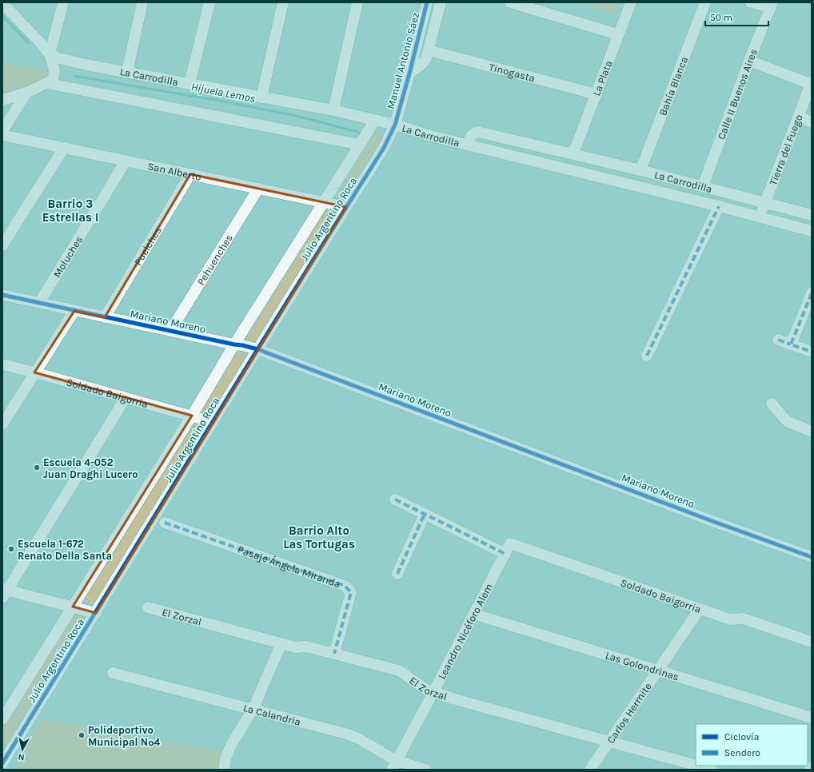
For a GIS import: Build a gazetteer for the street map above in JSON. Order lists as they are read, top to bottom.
{
  "streets": {
    "street": [
      "Manuel Antonio Sáez",
      "Tinogasta",
      "La Carrodilla",
      "La Plata",
      "Bahía Blanca",
      "Calle II Buenos Aires",
      "Tierra del Fuego",
      "San Alberto",
      "Julio Argentino Roca",
      "Puelches",
      "Moluches",
      "Pehuenches",
      "Mariano Moreno",
      "Soldado Baigorria",
      "Pasaje Ángela Miranda",
      "El Zorzal",
      "Leandro Nicéforo Alem",
      "Las Golondrinas",
      "Carlos Hermite",
      "La Calandria"
    ]
  },
  "crossings": [
    ["Manuel Antonio Sáez", "Tinogasta"],
    ["Manuel Antonio Sáez", "La Carrodilla"],
    ["Manuel Antonio Sáez", "Julio Argentino Roca"],
    ["Tinogasta", "La Plata"],
    ["La Carrodilla", "La Plata"],
    ["La Carrodilla", "Bahía Blanca"],
    ["La Carrodilla", "Calle II Buenos Aires"],
    ["La Carrodilla", "Tierra del Fuego"],
    ["La Carrodilla", "Julio Argentino Roca"],
    ["San Alberto", "Julio Argentino Roca"],
    ["San Alberto", "Puelches"],
    ["San Alberto", "Moluches"],
    ["San Alberto", "Pehuenches"],
    ["Julio Argentino Roca", "Mariano Moreno"],
    ["Julio Argentino Roca", "Soldado Baigorria"],
    ["Puelches", "Mariano Moreno"],
    ["Moluches", "Mariano Moreno"],
    ["Pehuenches", "Mariano Moreno"],
    ["Soldado Baigorria", "Leandro Nicéforo Alem"],
    ["Soldado Baigorria", "Carlos Hermite"],
    ["Pasaje Ángela Miranda", "El Zorzal"],
    ["El Zorzal", "Leandro Nicéforo Alem"],
    ["El Zorzal", "Carlos Hermite"],
    ["Leandro Nicéforo Alem", "Las Golondrinas"],
    ["Leandro Nicéforo Alem", "La Calandria"],
    ["Las Golondrinas", "Carlos Hermite"]
  ],
  "districts": ["Barrio 3 Estrellas I", "Barrio Alto Las Tortugas"],
  "water": ["Hijuela Lemos"],
  "places": ["Escuela 4-052 Juan Draghi Lucero", "Escuela 1-672 Renato Della Santa", "Polideportivo Municipal Nº4"],
  "legend": ["Ciclovía", "Sendero"],
  "scale_bar": "50 m",
  "north": "bottom"
}
